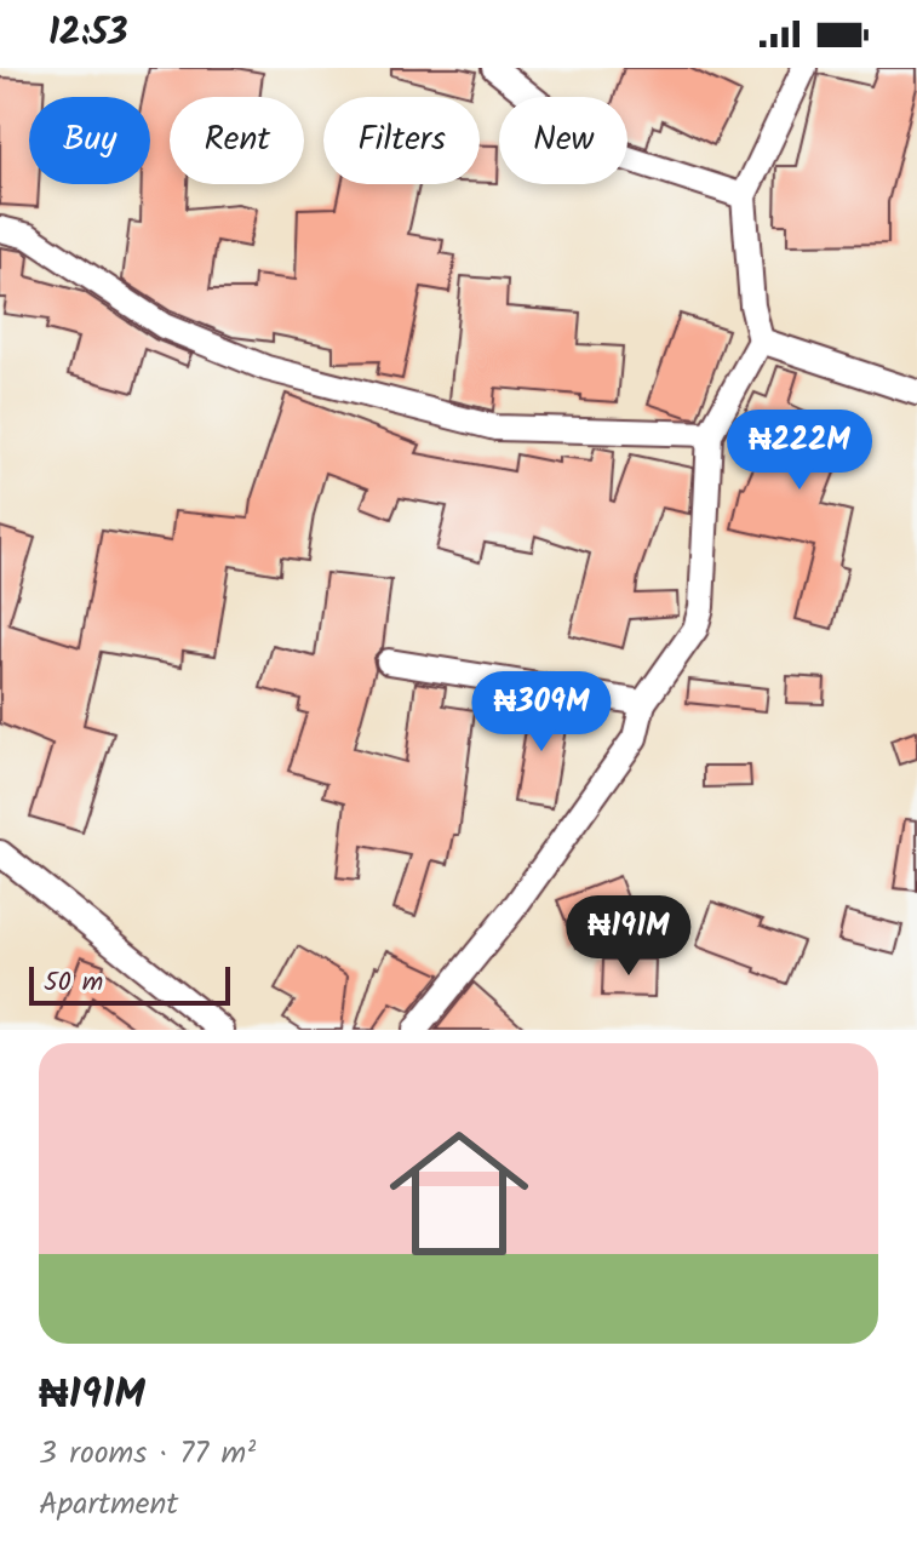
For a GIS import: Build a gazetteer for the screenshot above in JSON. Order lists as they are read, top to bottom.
{
  "scale_bar": "50 m",
  "page": {
    "status": "12:53",
    "chip": [
      "Buy",
      "Rent",
      "Filters",
      "New"
    ],
    "price": ["₦222M", "₦309M", "₦191M"],
    "scale": "50 m",
    "list": [
      {
        "name": "₦191M",
        "note": "3 rooms · 77 m² · Apartment"
      }
    ]
  }
}
